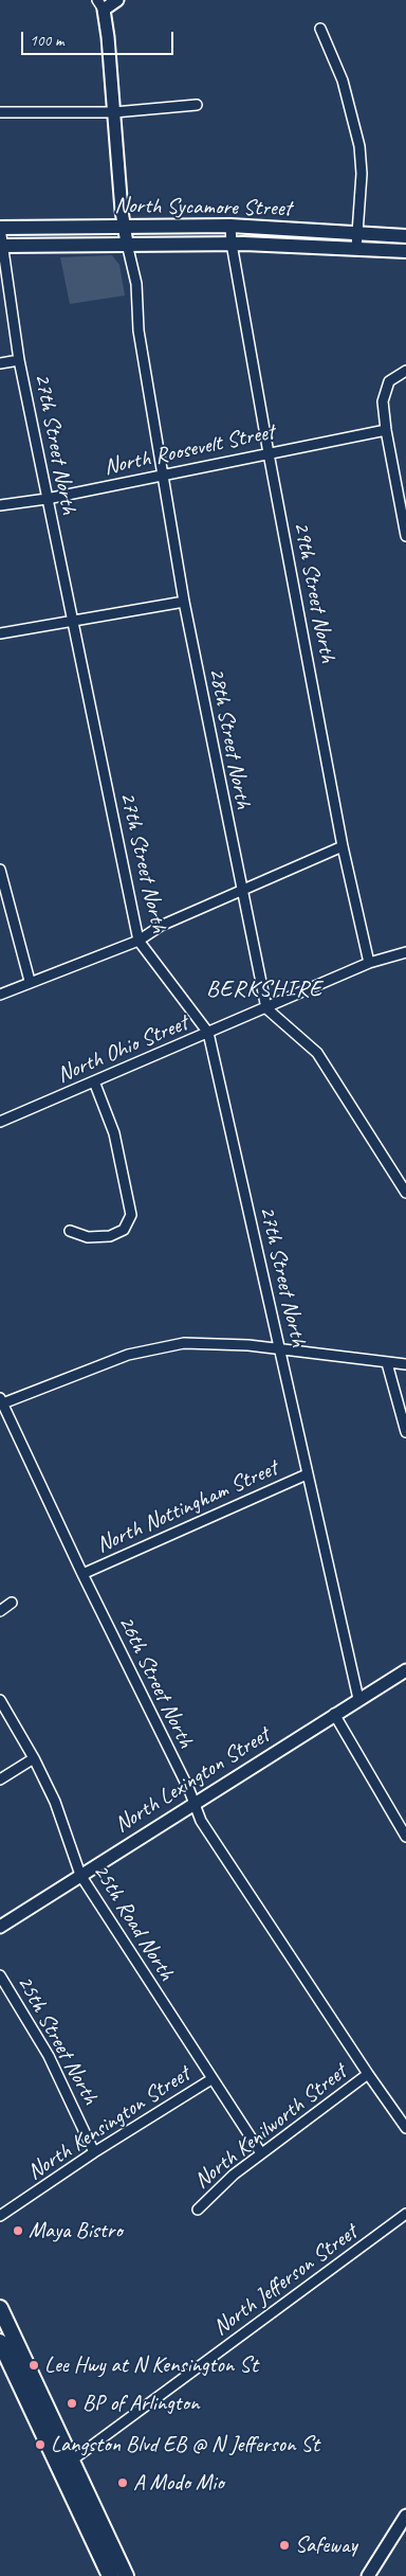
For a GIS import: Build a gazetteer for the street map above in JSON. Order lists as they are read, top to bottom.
{
  "streets": {
    "main road": ["North Sycamore Street"],
    "street": [
      "27th Street North",
      "North Roosevelt Street",
      "29th Street North",
      "28th Street North",
      "North Ohio Street",
      "North Nottingham Street",
      "26th Street North",
      "North Lexington Street",
      "25th Road North",
      "25th Street North",
      "North Kensington Street",
      "North Kenilworth Street",
      "North Jefferson Street"
    ]
  },
  "crossings": [
    ["North Sycamore Street", "27th Street North"],
    ["North Sycamore Street", "29th Street North"],
    ["North Sycamore Street", "28th Street North"],
    ["27th Street North", "North Roosevelt Street"],
    ["27th Street North", "North Ohio Street"],
    ["27th Street North", "North Nottingham Street"],
    ["27th Street North", "North Lexington Street"],
    ["North Roosevelt Street", "29th Street North"],
    ["North Roosevelt Street", "28th Street North"],
    ["29th Street North", "North Ohio Street"],
    ["28th Street North", "North Ohio Street"],
    ["North Nottingham Street", "26th Street North"],
    ["26th Street North", "North Lexington Street"],
    ["26th Street North", "North Kenilworth Street"],
    ["North Lexington Street", "25th Road North"],
    ["25th Road North", "North Kensington Street"],
    ["25th Road North", "North Kenilworth Street"],
    ["25th Street North", "North Kensington Street"]
  ],
  "districts": ["BERKSHIRE"],
  "places": [
    "Maya Bistro",
    "Lee Hwy at N Kensington St",
    "BP of Arlington",
    "Langston Blvd EB @ N Jefferson St",
    "A Modo Mio",
    "Safeway"
  ],
  "scale_bar": "100 m"
}
